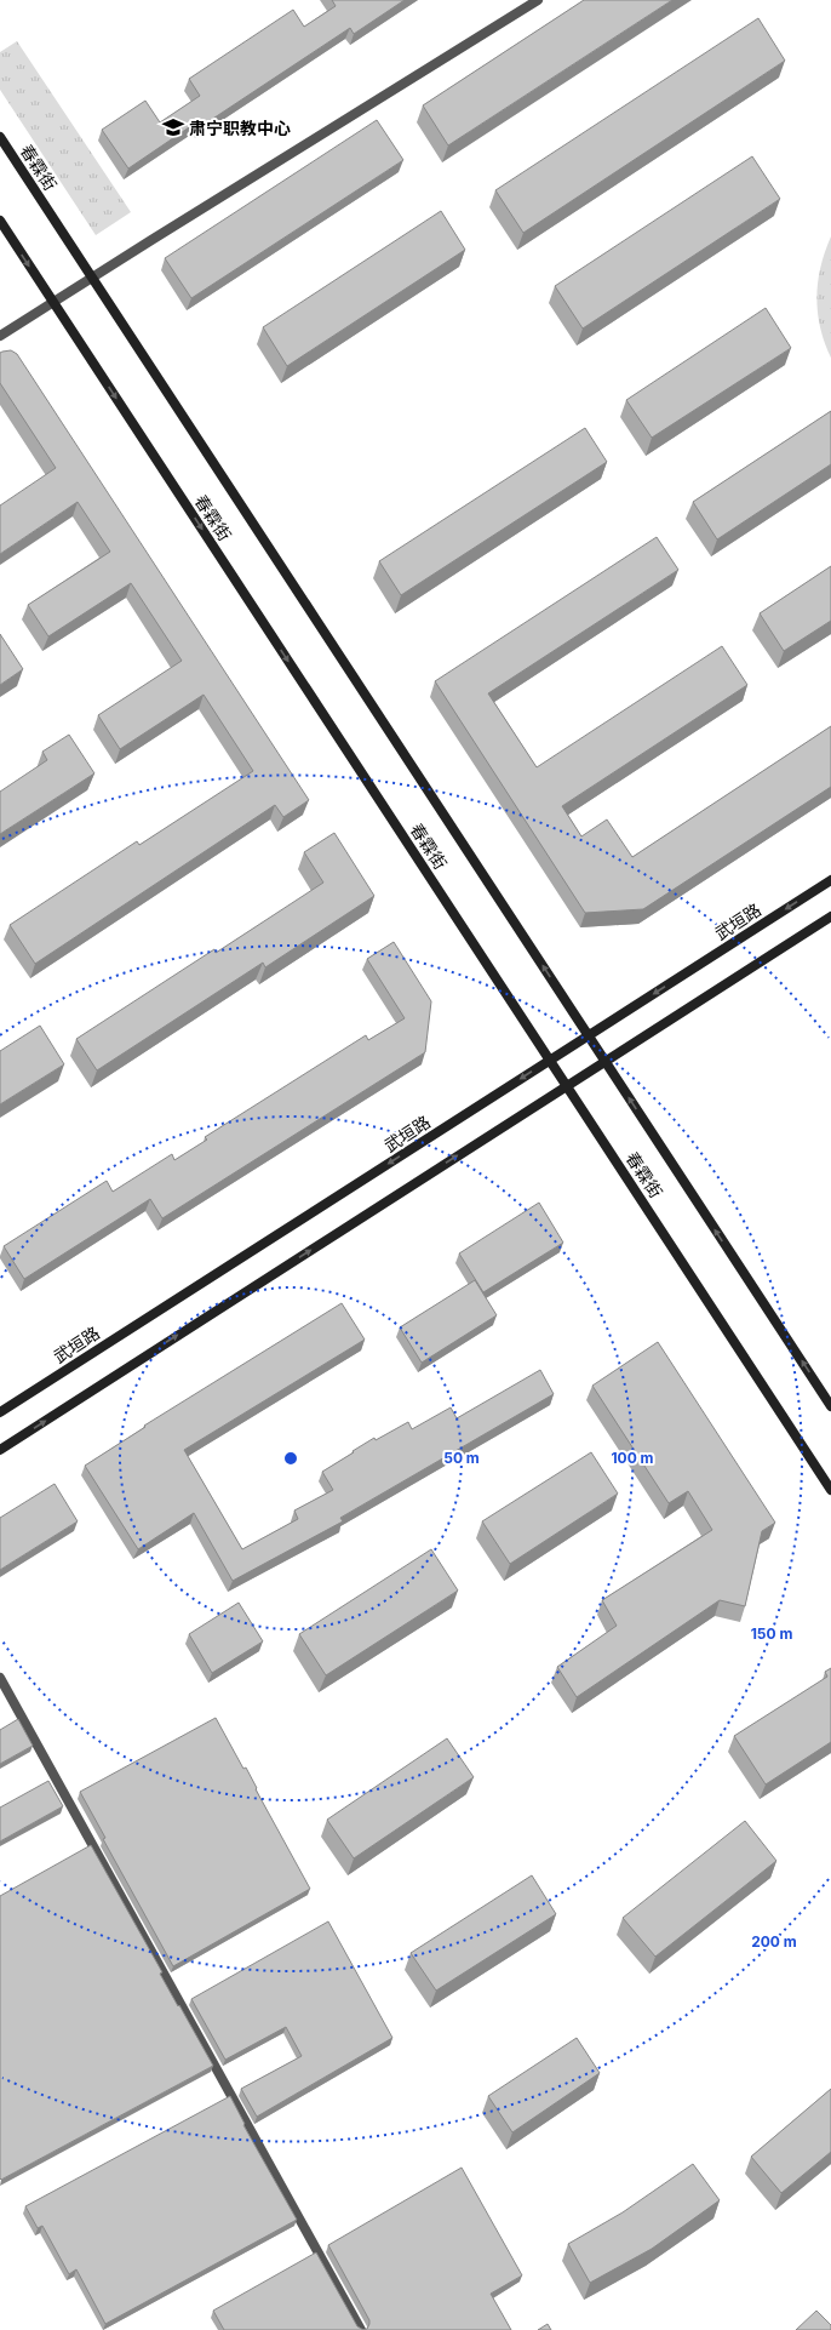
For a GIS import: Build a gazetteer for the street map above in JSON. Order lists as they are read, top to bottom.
{
  "streets": {
    "main road": ["春霖街", "武垣路"]
  },
  "crossings": [
    ["春霖街", "武垣路"]
  ],
  "places": {
    "school or university": ["肃宁职教中心"]
  },
  "rings": [
    "50 m",
    "100 m",
    "150 m",
    "200 m"
  ]
}
